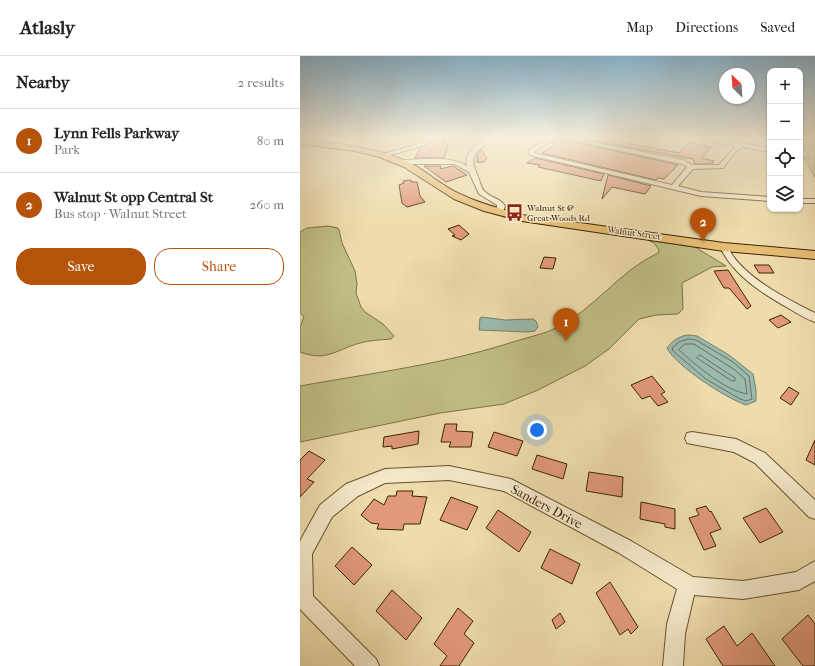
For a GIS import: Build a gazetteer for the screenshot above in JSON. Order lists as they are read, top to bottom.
{
  "streets": {
    "main road": ["Walnut Street"],
    "street": ["Sanders Drive"]
  },
  "places": {
    "bus stop": ["Walnut St @ Great Woods Rd"]
  },
  "north": "top left",
  "page": {
    "header": "Atlasly",
    "nav": ["Map", "Directions", "Saved"],
    "heading": ["Nearby", "2 results"],
    "map_buttons": ["+", "−"],
    "list": [
      {
        "mark": "1",
        "name": "Lynn Fells Parkway",
        "note": "Park",
        "value": "80 m"
      },
      {
        "mark": "2",
        "name": "Walnut St opp Central St",
        "note": "Bus stop · Walnut Street",
        "value": "260 m"
      }
    ],
    "pins": ["2", "1"],
    "buttons": ["Save", "Share"]
  }
}
